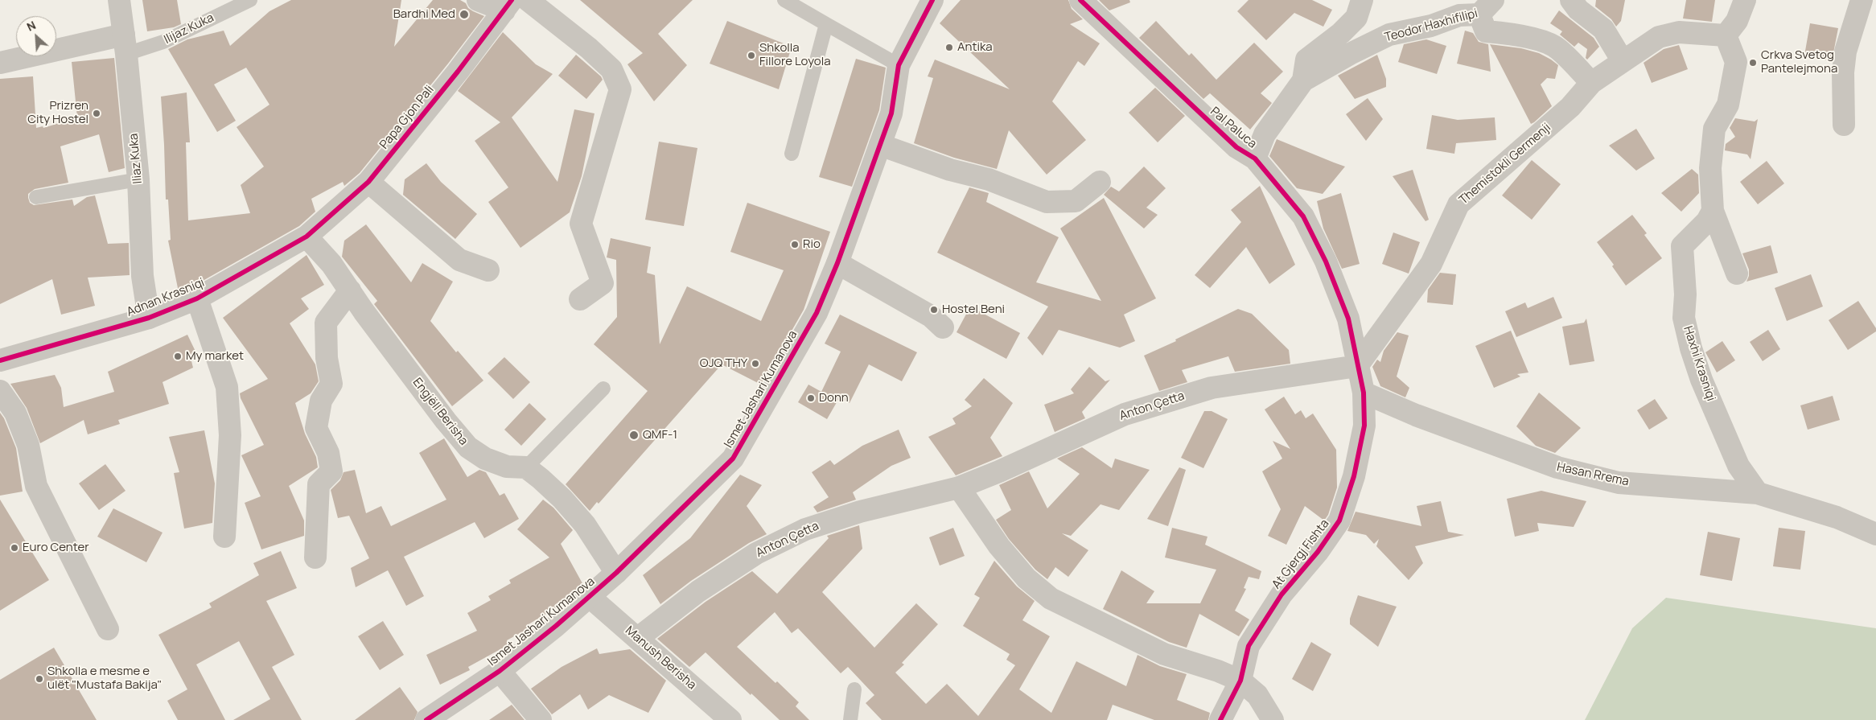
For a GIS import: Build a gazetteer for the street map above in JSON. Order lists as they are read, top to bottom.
{
  "streets": {
    "street": [
      "Teodor Haxhifilipi",
      "Papa Gjon Pali",
      "Pal Paluca",
      "Iliaz Kuka",
      "Themistokli Germenji",
      "Adnan Krasniqi",
      "Haxhi Krasniqi",
      "Ismet Jashari Kumanova",
      "Anton Çetta",
      "Engjëll Berisha",
      "Hasan Rrema",
      "At Gjergj Fishta",
      "Manush Berisha"
    ],
    "lane": ["Ilijaz Kuka"]
  },
  "crossings": [
    ["Teodor Haxhifilipi", "Pal Paluca"],
    ["Ilijaz Kuka", "Iliaz Kuka"],
    ["Papa Gjon Pali", "Adnan Krasniqi"],
    ["Papa Gjon Pali", "Engjëll Berisha"],
    ["Pal Paluca", "Themistokli Germenji"],
    ["Pal Paluca", "Anton Çetta"],
    ["Pal Paluca", "At Gjergj Fishta"],
    ["Iliaz Kuka", "Adnan Krasniqi"],
    ["Themistokli Germenji", "Anton Çetta"],
    ["Themistokli Germenji", "At Gjergj Fishta"],
    ["Adnan Krasniqi", "Engjëll Berisha"],
    ["Haxhi Krasniqi", "Hasan Rrema"],
    ["Ismet Jashari Kumanova", "Manush Berisha"],
    ["Anton Çetta", "At Gjergj Fishta"],
    ["Anton Çetta", "Manush Berisha"],
    ["Hasan Rrema", "At Gjergj Fishta"]
  ],
  "places": [
    "Bardhi Med",
    "Antika",
    "Shkolla Fillore Loyola",
    "Crkva Svetog Pantelejmona",
    "Prizren City Hostel",
    "Rio",
    "Hostel Beni",
    "My market",
    "OJQ THY",
    "Donn",
    "QMF-1",
    "Euro Center",
    "Shkolla e mesme e ulët \"Mustafa Bakija\""
  ],
  "north": "top left"
}
